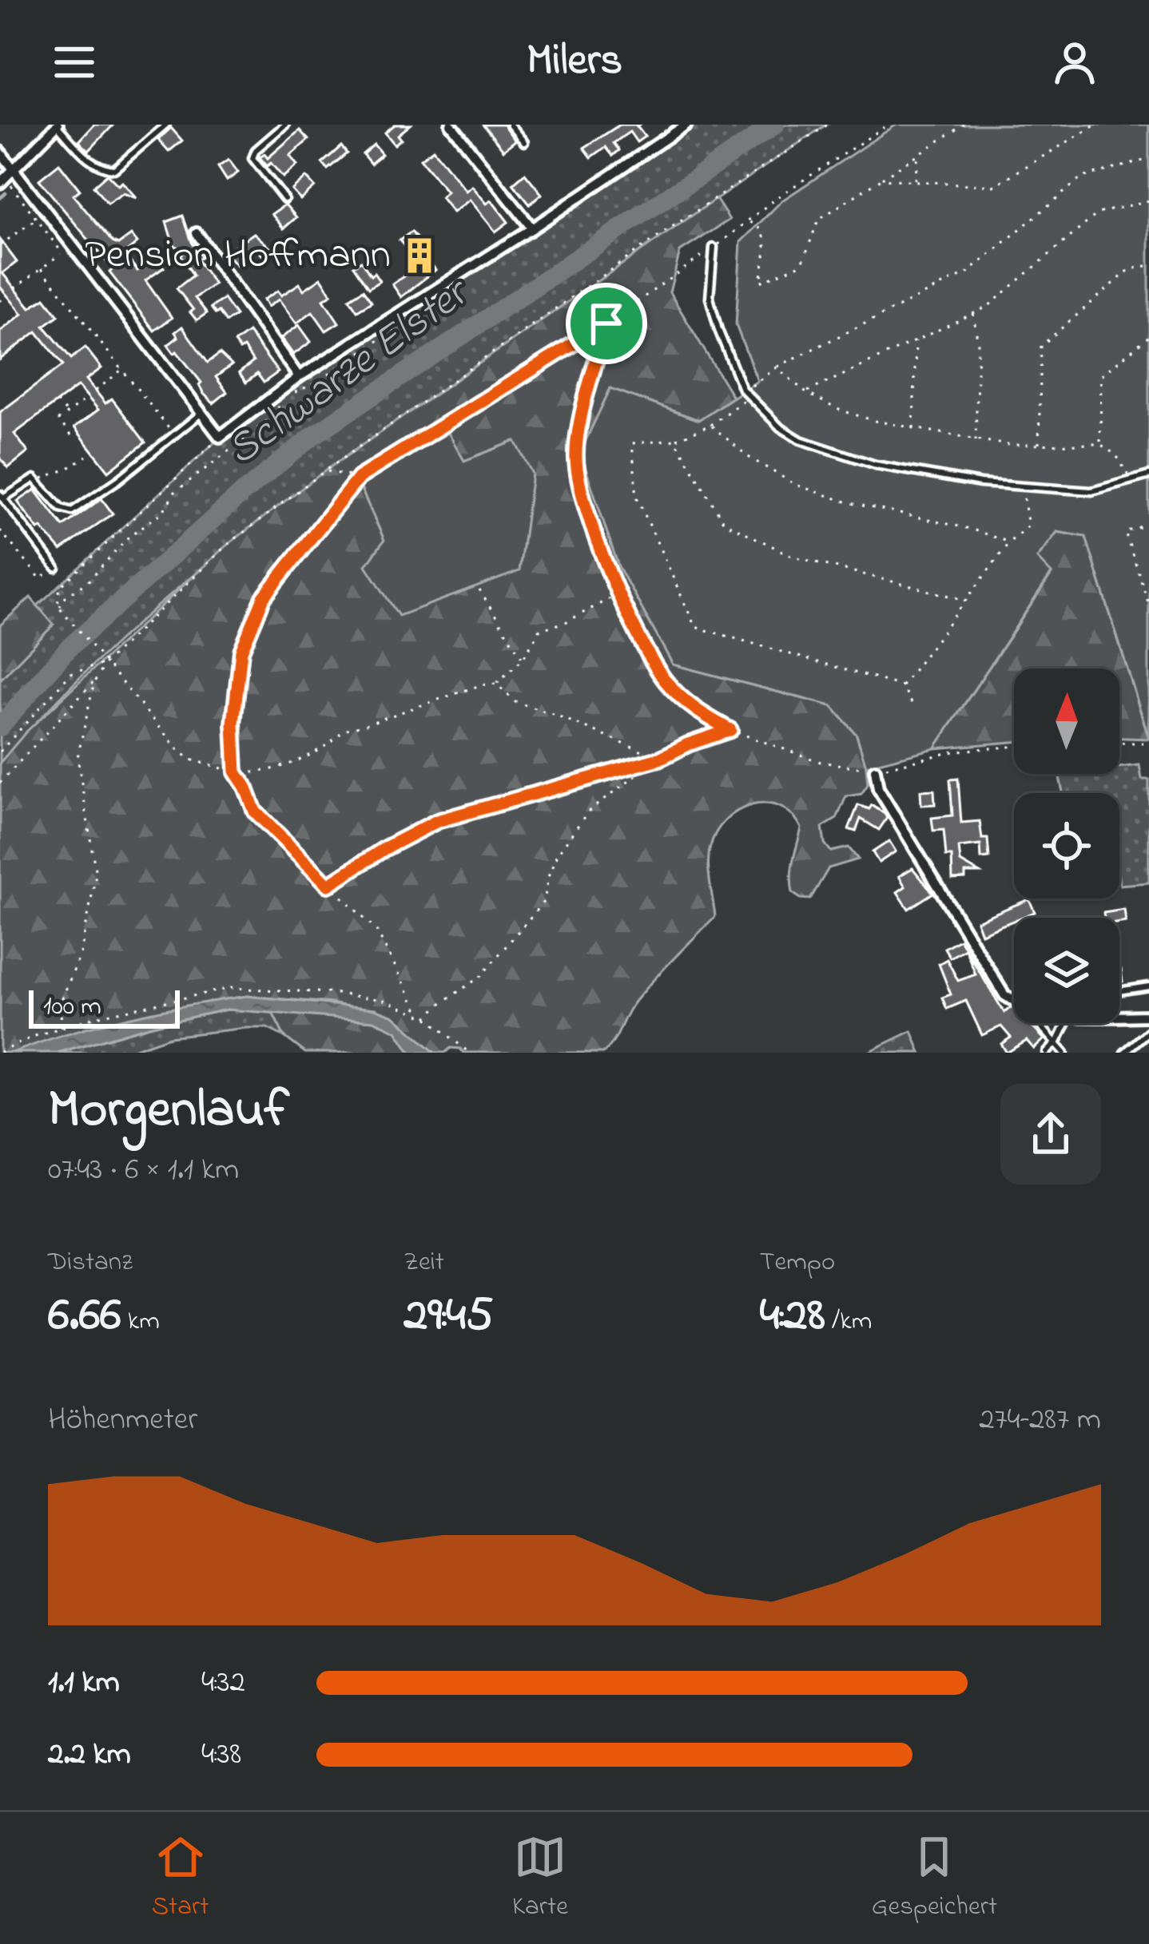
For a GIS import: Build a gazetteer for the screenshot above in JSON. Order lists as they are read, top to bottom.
{
  "water": ["Schwarze Elster"],
  "places": {
    "building": ["Pension Hoffmann"]
  },
  "scale_bar": "100 m",
  "north": "top",
  "page": {
    "header": "Milers",
    "scale": "100 m",
    "heading": ["Morgenlauf", "07:43 · 6 × 1.1 km"],
    "stats": [
      ["Distanz", "6.66 km"],
      ["Zeit", "29:45"],
      ["Tempo", "4:28 /km"]
    ],
    "chart": ["Höhenmeter", "274–287 m"],
    "list": [
      {
        "name": "1.1 km",
        "note": "4:32"
      },
      {
        "name": "2.2 km",
        "note": "4:38"
      }
    ],
    "tabs": ["Start", "Karte", "Gespeichert"]
  }
}
